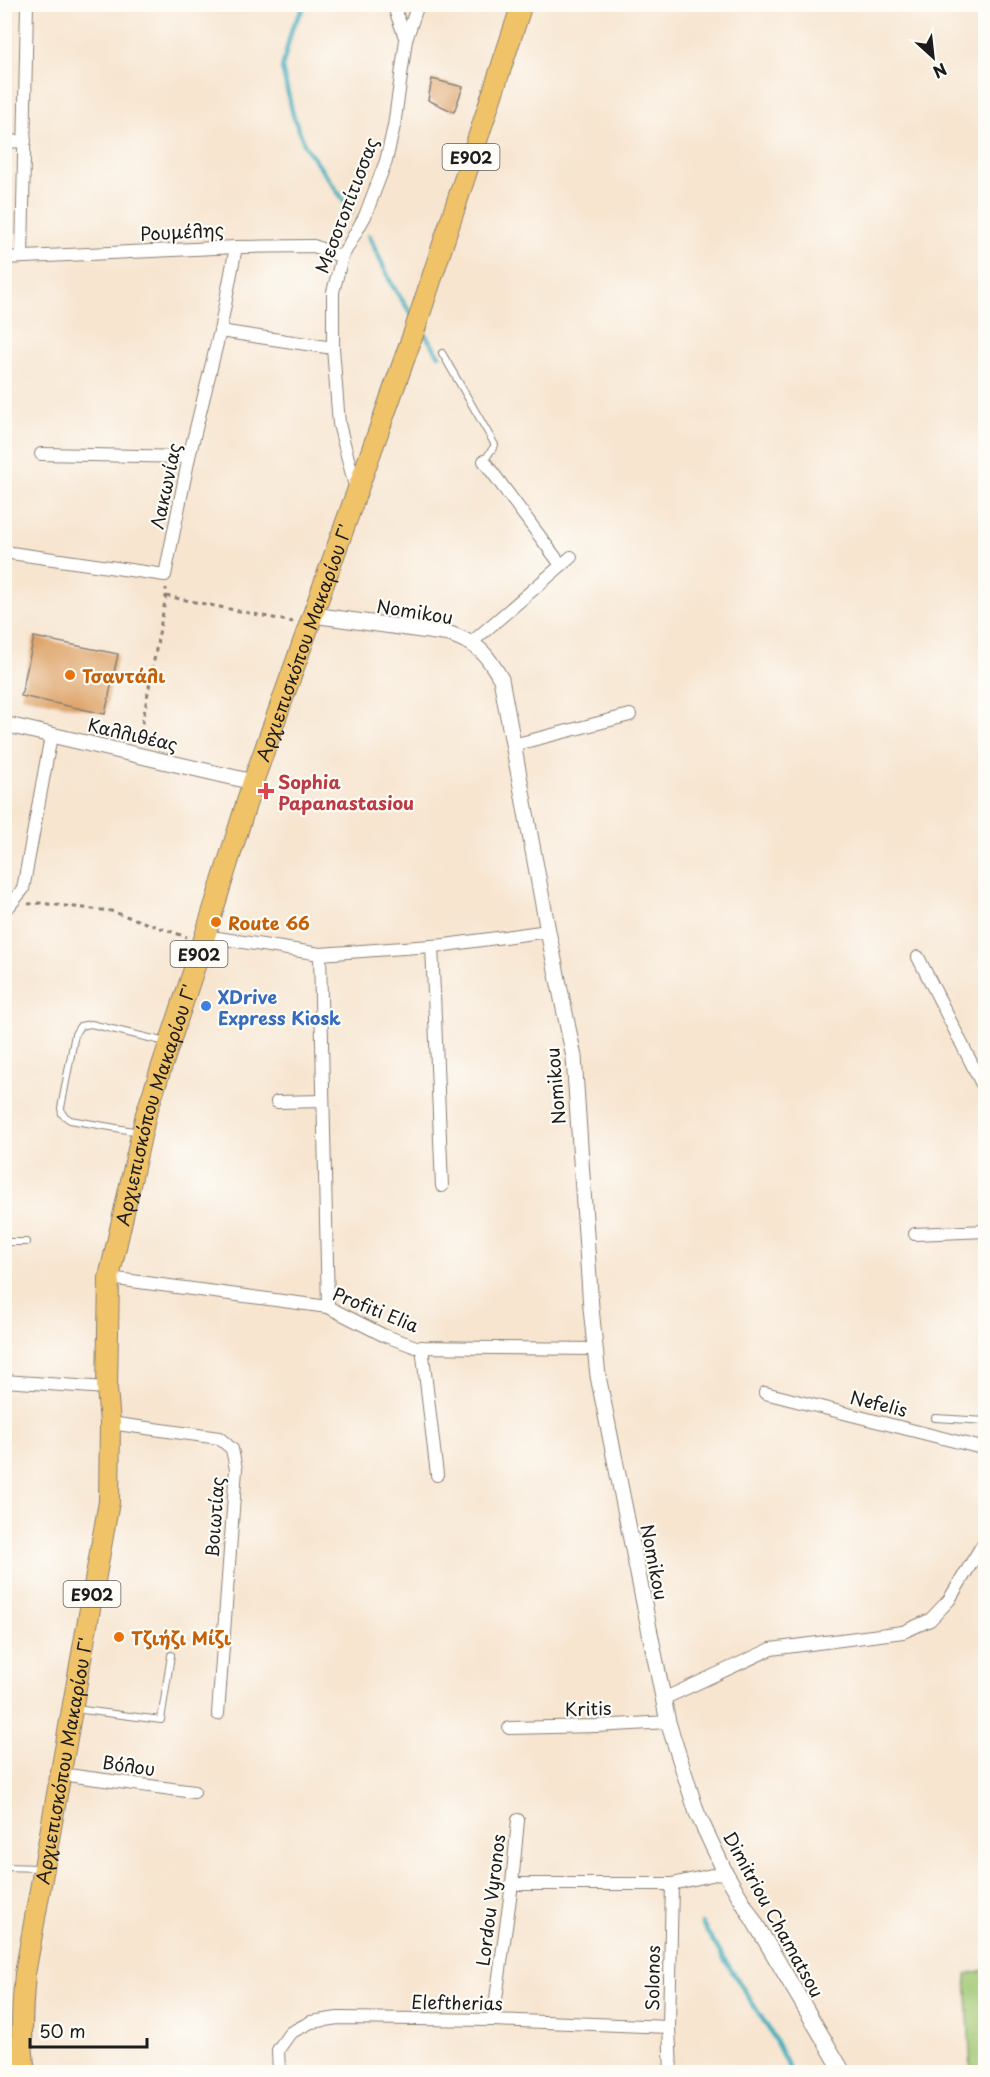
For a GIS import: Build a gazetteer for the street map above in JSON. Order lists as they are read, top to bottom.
{
  "streets": {
    "main road": ["E902", "Αρχιεπισκόπου Μακαρίου Γ'"],
    "street": [
      "Μεσοτοπίτισσας",
      "Ρουμέλης",
      "Λακωνίας",
      "Nomikou",
      "Καλλιθέας",
      "Profiti Elia",
      "Nefelis",
      "Βοιωτίας",
      "Kritis",
      "Βόλου",
      "Lordou Vyronos",
      "Dimitriou Chamatsou",
      "Solonos",
      "Eleftherias"
    ]
  },
  "crossings": [
    ["Μεσοτοπίτισσας", "Ρουμέλης"],
    ["Μεσοτοπίτισσας", "Αρχιεπισκόπου Μακαρίου Γ'"],
    ["Ρουμέλης", "Λακωνίας"],
    ["Nomikou", "Αρχιεπισκόπου Μακαρίου Γ'"],
    ["Nomikou", "Profiti Elia"],
    ["Nomikou", "Dimitriou Chamatsou"],
    ["Αρχιεπισκόπου Μακαρίου Γ'", "Καλλιθέας"],
    ["Αρχιεπισκόπου Μακαρίου Γ'", "Profiti Elia"],
    ["Αρχιεπισκόπου Μακαρίου Γ'", "Βοιωτίας"],
    ["Αρχιεπισκόπου Μακαρίου Γ'", "Βόλου"],
    ["Kritis", "Dimitriou Chamatsou"],
    ["Lordou Vyronos", "Eleftherias"],
    ["Solonos", "Eleftherias"]
  ],
  "places": {
    "other": [
      "Τσαντάλι",
      "Route 66",
      "XDrive Express Kiosk",
      "Τζιήζι Μίζι"
    ],
    "health": ["Sophia Papanastasiou"]
  },
  "scale_bar": "50 m",
  "north": "bottom right"
}
